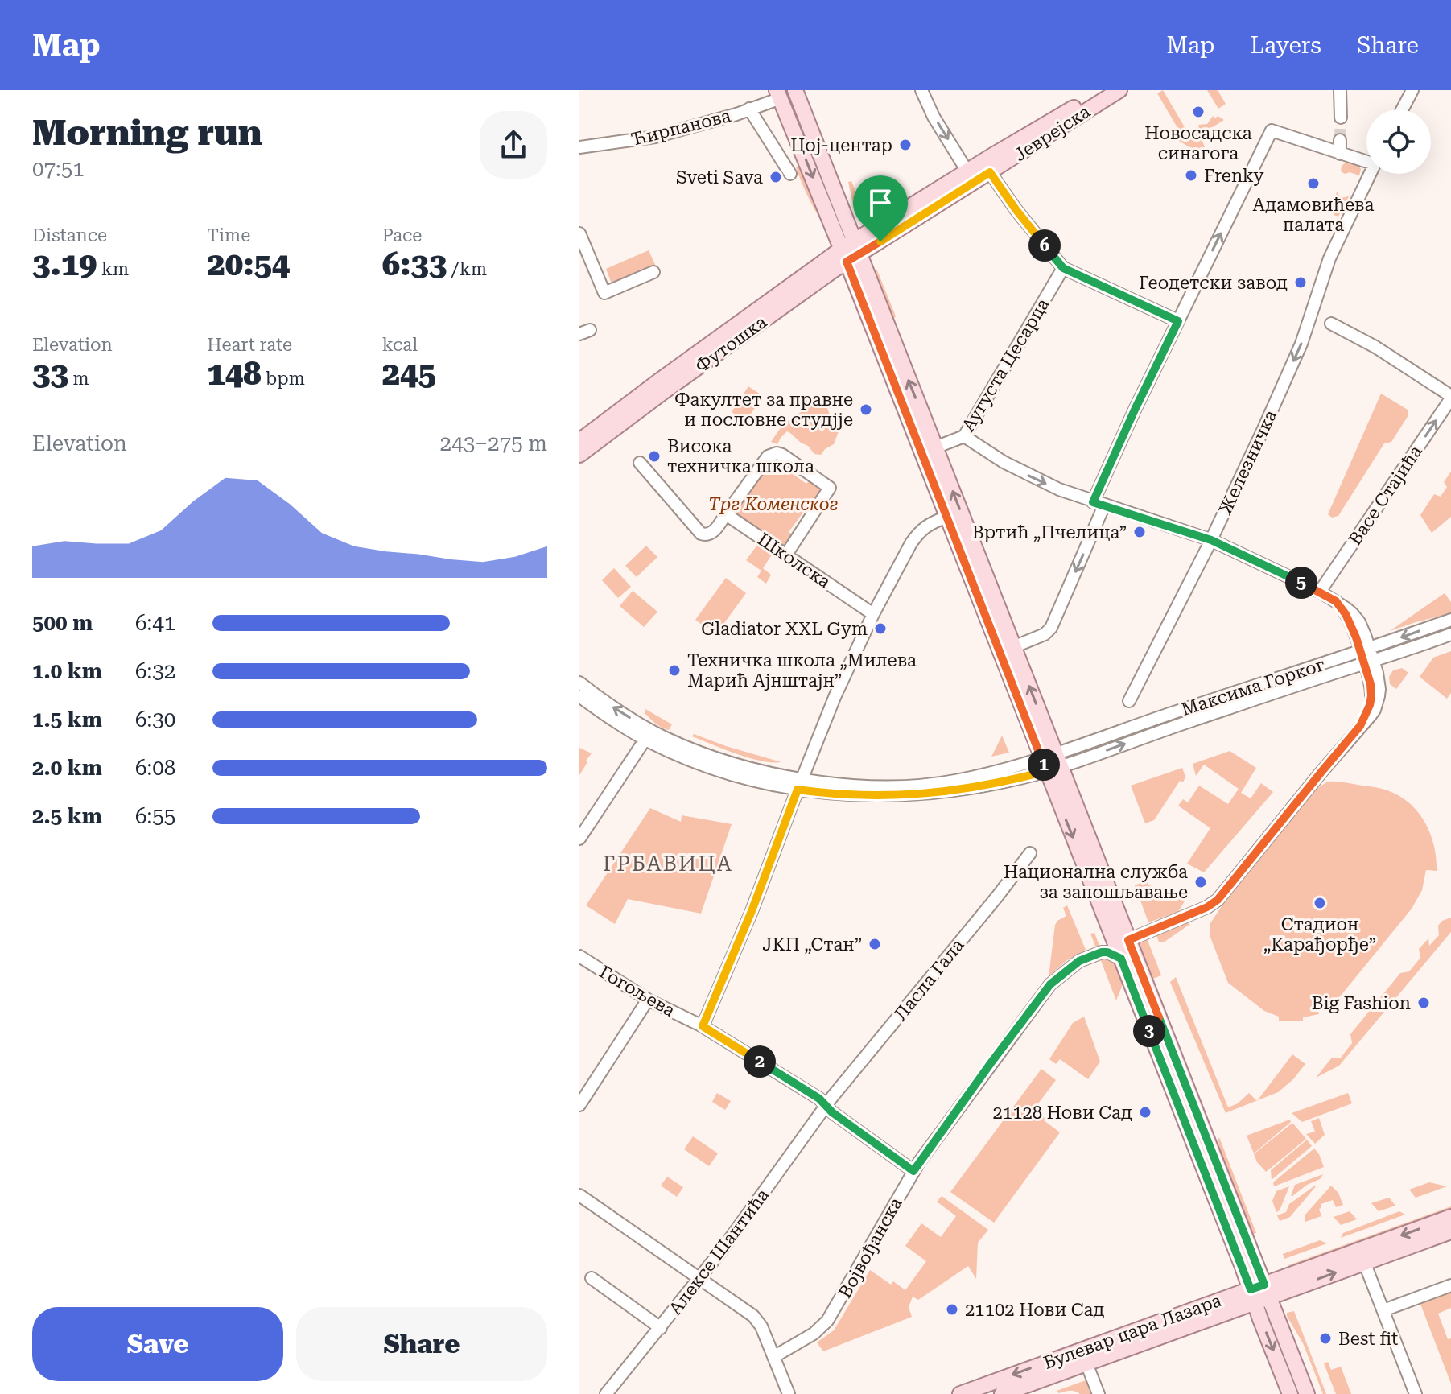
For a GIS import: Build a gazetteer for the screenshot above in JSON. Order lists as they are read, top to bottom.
{
  "streets": {
    "main road": ["Јеврејска", "Футошка", "Булевар цара Лазара"],
    "street": [
      "Ћирпанова",
      "Аугуста Цесарца",
      "Железничка",
      "Васе Стајића",
      "Школска",
      "Максима Горког",
      "Ласла Гала",
      "Гогољева",
      "Војвођанска",
      "Алексе Шантића"
    ]
  },
  "crossings": [
    ["Јеврејска", "Футошка"],
    ["Железничка", "Васе Стајића"],
    ["Ласла Гала", "Гогољева"],
    ["Ласла Гала", "Алексе Шантића"],
    ["Гогољева", "Војвођанска"],
    ["Гогољева", "Алексе Шантића"]
  ],
  "one_way": ["Железничка", "Васе Стајића"],
  "districts": ["ГРБАВИЦА"],
  "parks": ["Трг Коменског"],
  "places": [
    "Новосадска синагога",
    "Цој-центар",
    "Frenky",
    "Sveti Sava",
    "Адамовићева палата",
    "Геодетски завод",
    "Факултет за правне и пословне студјје",
    "Висока техничка школа",
    "Вртић „Пчелица”",
    "Gladiator XXL Gym",
    "Техничка школа „Милева Марић Ајнштајн”",
    "Национална служба за запошљавање",
    "Стадион „Карађорђе”",
    "ЈКП „Стан”",
    "Big Fashion",
    "21128 Нови Сад",
    "21102 Нови Сад",
    "Best fit"
  ],
  "page": {
    "header": "Map",
    "nav": ["Map", "Layers", "Share"],
    "heading": ["Morning run", "07:51"],
    "stats": [
      ["Distance", "3.19 km"],
      ["Time", "20:54"],
      ["Pace", "6:33 /km"],
      ["Elevation", "33 m"],
      ["Heart rate", "148 bpm"],
      ["kcal", "245"]
    ],
    "pins": [
      "6",
      "5",
      "1",
      "3",
      "2"
    ],
    "chart": ["Elevation", "243–275 m"],
    "list": [
      {
        "name": "500 m",
        "note": "6:41"
      },
      {
        "name": "1.0 km",
        "note": "6:32"
      },
      {
        "name": "1.5 km",
        "note": "6:30"
      },
      {
        "name": "2.0 km",
        "note": "6:08"
      },
      {
        "name": "2.5 km",
        "note": "6:55"
      }
    ],
    "buttons": ["Save", "Share"]
  }
}
